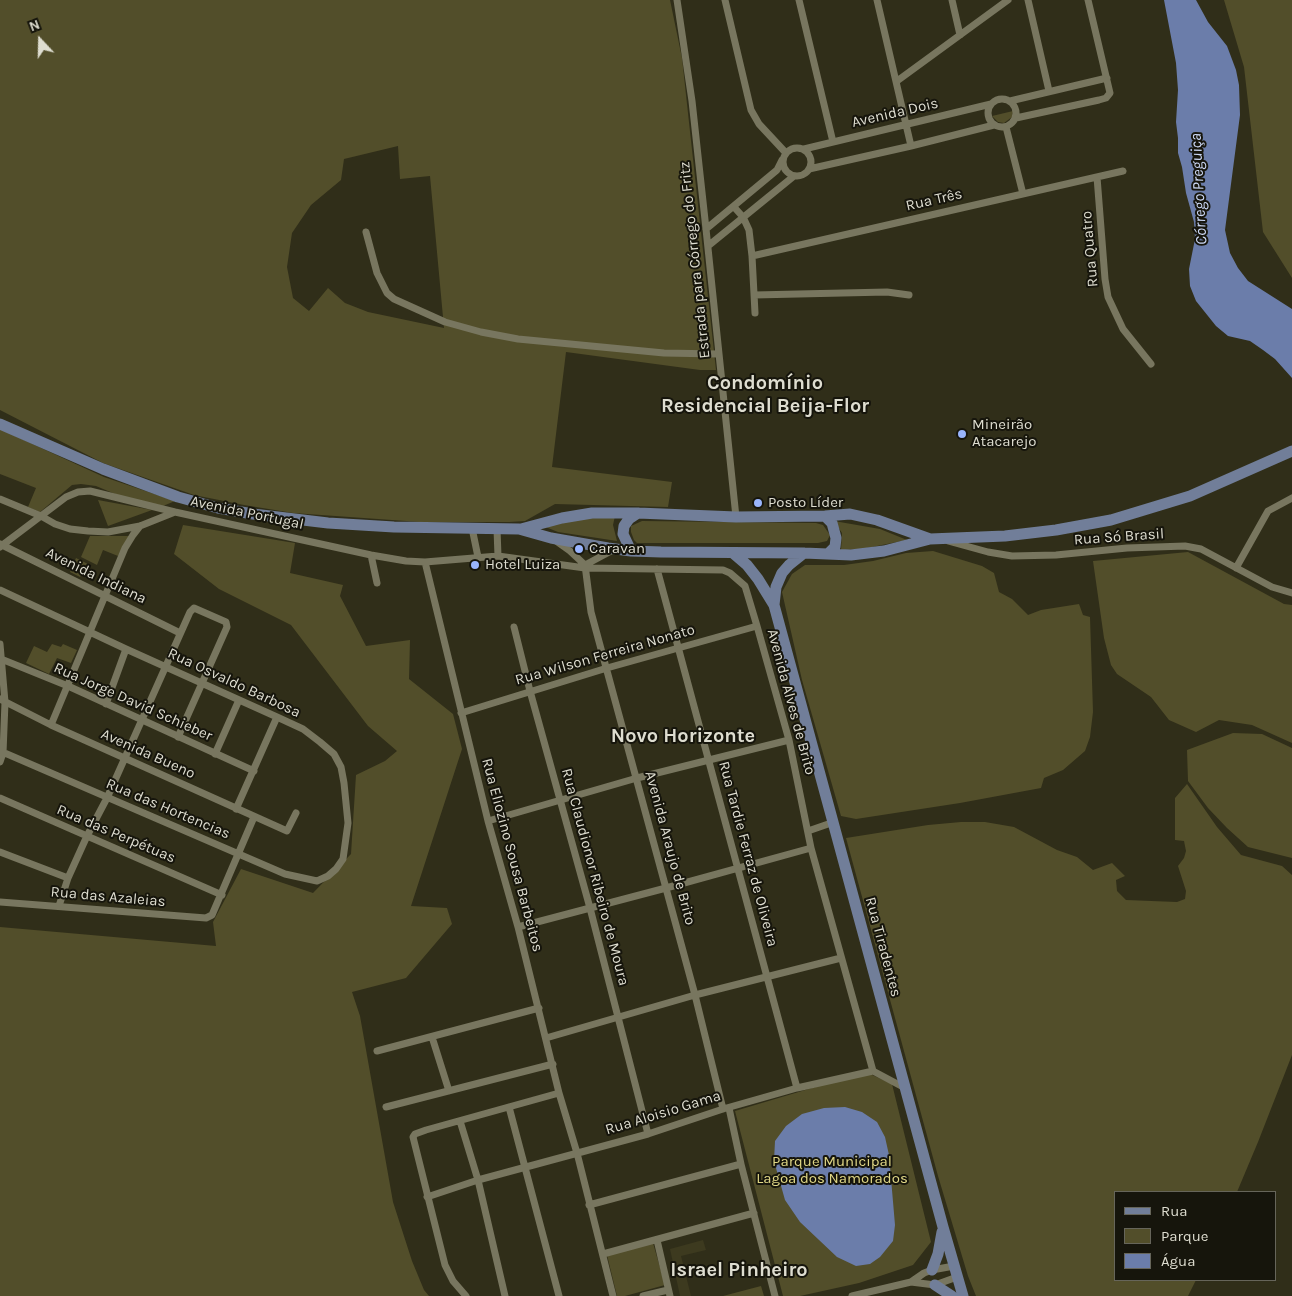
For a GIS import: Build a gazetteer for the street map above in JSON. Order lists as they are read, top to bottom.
{
  "streets": {
    "main road": ["Rua Tiradentes"],
    "street": [
      "Avenida Dois",
      "Rua Três",
      "Rua Quatro",
      "Estrada para Córrego do Fritz",
      "Avenida Portugal",
      "Rua Só Brasil",
      "Avenida Indiana",
      "Rua Wilson Ferreira Nonato",
      "Rua Osvaldo Barbosa",
      "Rua Jorge David Schieber",
      "Avenida Alves de Brito",
      "Avenida Bueno",
      "Rua das Hortencias",
      "Rua das Perpétuas",
      "Avenida Araujo de Brito",
      "Rua Tardie Ferraz de Oliveira",
      "Rua Eliozino Sousa Barbeitos",
      "Rua Claudionor Ribeiro de Moura",
      "Rua das Azaleias",
      "Rua Aloisio Gama"
    ]
  },
  "crossings": [
    ["Rua Três", "Rua Quatro"],
    ["Avenida Portugal", "Avenida Alves de Brito"],
    ["Avenida Portugal", "Rua Eliozino Sousa Barbeitos"],
    ["Rua Wilson Ferreira Nonato", "Avenida Alves de Brito"],
    ["Rua Wilson Ferreira Nonato", "Avenida Araujo de Brito"],
    ["Rua Wilson Ferreira Nonato", "Rua Tardie Ferraz de Oliveira"],
    ["Rua Wilson Ferreira Nonato", "Rua Eliozino Sousa Barbeitos"],
    ["Rua Wilson Ferreira Nonato", "Rua Claudionor Ribeiro de Moura"],
    ["Rua Osvaldo Barbosa", "Rua das Hortencias"],
    ["Avenida Alves de Brito", "Avenida Araujo de Brito"],
    ["Avenida Alves de Brito", "Rua Tardie Ferraz de Oliveira"],
    ["Avenida Alves de Brito", "Rua Eliozino Sousa Barbeitos"],
    ["Avenida Alves de Brito", "Rua Aloisio Gama"],
    ["Rua das Perpétuas", "Rua das Azaleias"],
    ["Avenida Araujo de Brito", "Rua Aloisio Gama"],
    ["Rua Tardie Ferraz de Oliveira", "Rua Aloisio Gama"],
    ["Rua Eliozino Sousa Barbeitos", "Rua Aloisio Gama"],
    ["Rua Claudionor Ribeiro de Moura", "Rua Aloisio Gama"]
  ],
  "districts": ["Condomínio Residencial Beija-Flor", "Novo Horizonte", "Israel Pinheiro"],
  "water": ["Córrego Preguiça"],
  "parks": ["Parque Municipal Lagoa dos Namorados"],
  "places": [
    "Mineirão Atacarejo",
    "Posto Líder",
    "Caravan",
    "Hotel Luiza"
  ],
  "legend": ["Rua", "Parque", "Água"],
  "north": "top"
}
